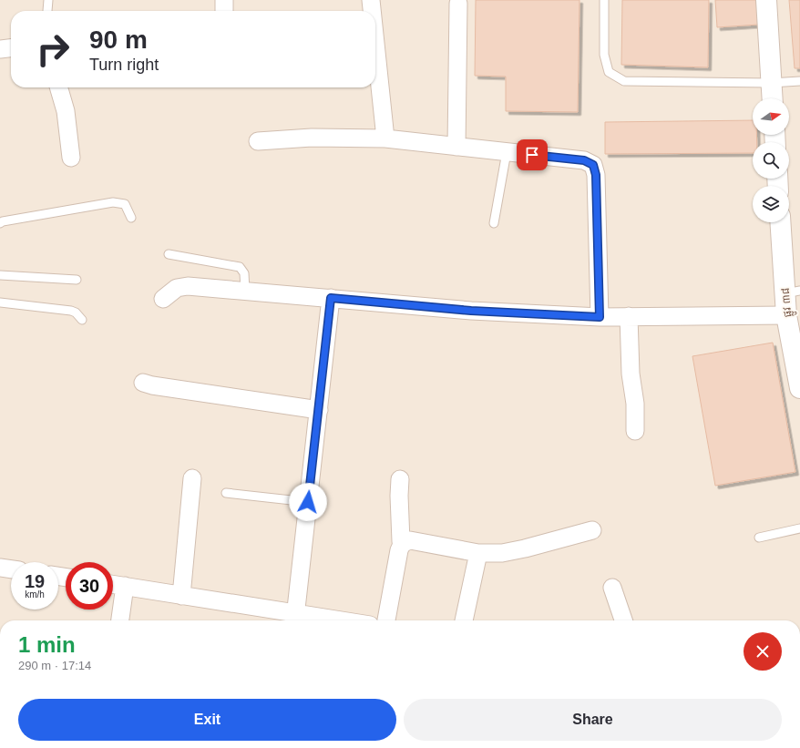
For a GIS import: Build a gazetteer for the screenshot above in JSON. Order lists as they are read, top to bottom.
{
  "streets": {
    "street": ["ផ្លូវ ៣៨"]
  },
  "north": "right",
  "page": {
    "turn": ["90 m", "Turn right"],
    "speed": "19 km/h",
    "limit": "30",
    "heading": ["1 min", "290 m · 17:14"],
    "buttons": ["Exit", "Share"]
  }
}
